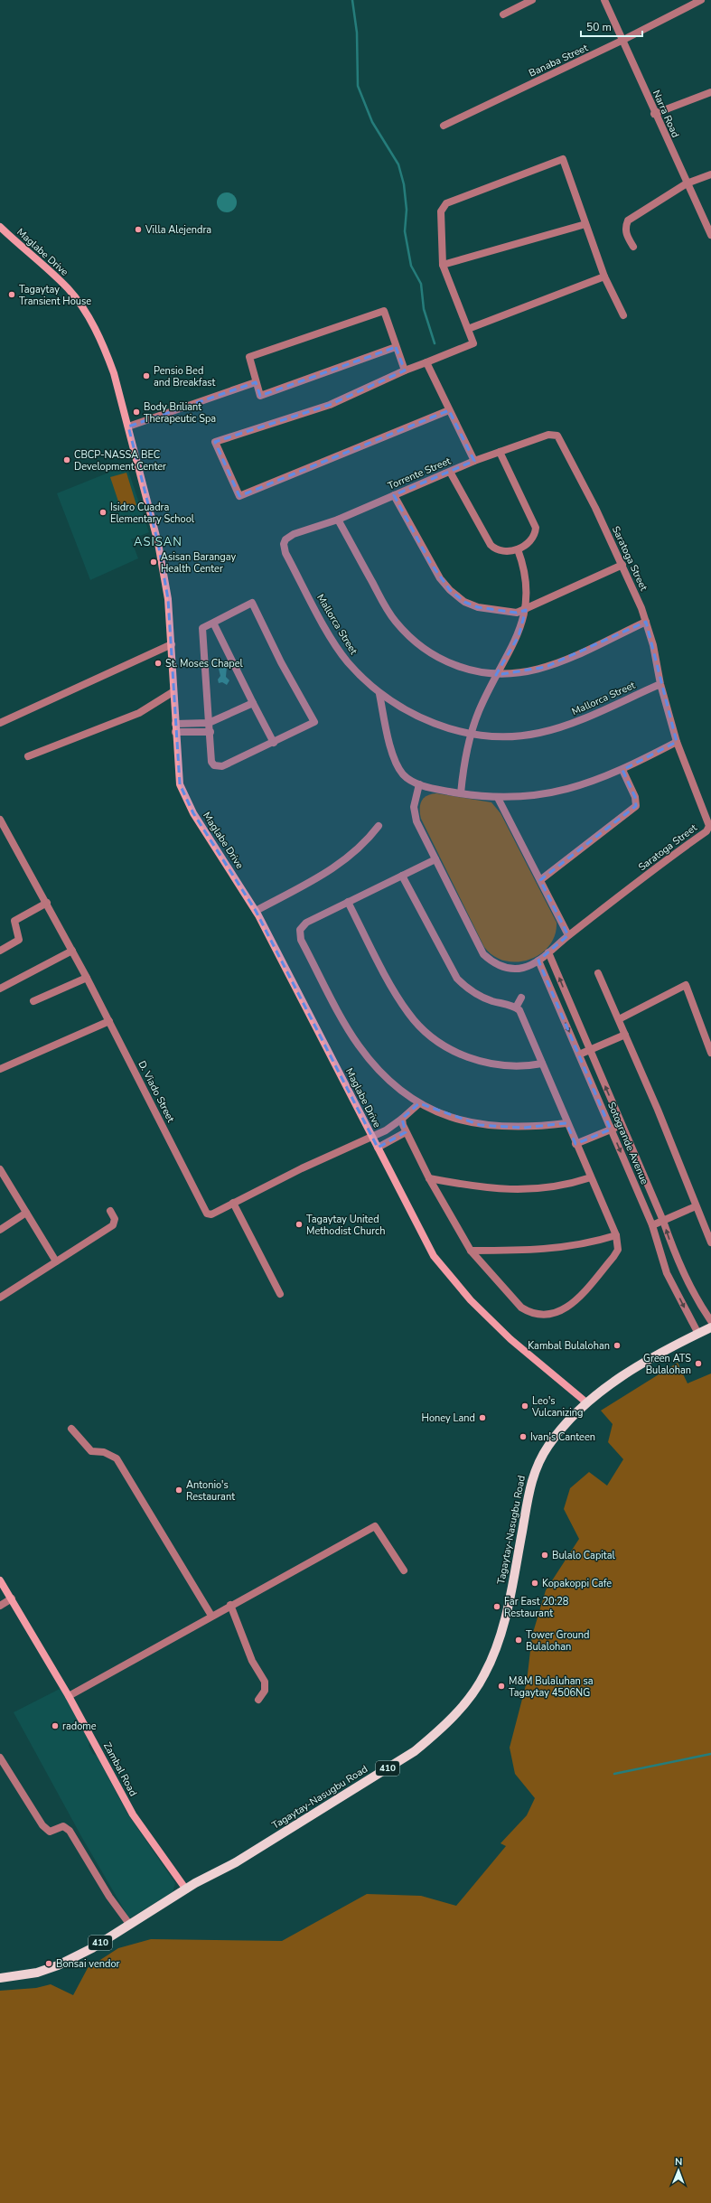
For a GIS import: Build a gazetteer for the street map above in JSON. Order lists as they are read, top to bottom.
{
  "streets": {
    "main road": [
      "Maglabe Drive",
      "Tagaytay-Nasugbu Road",
      "410",
      "Zambal Road"
    ],
    "street": [
      "Banaba Street",
      "Narra Road",
      "Torrente Street",
      "Saratoga Street",
      "Mallorca Street",
      "D. Viado Street",
      "Sotogrande Avenue"
    ]
  },
  "crossings": [
    ["Banaba Street", "Narra Road"],
    ["Maglabe Drive", "D. Viado Street"],
    ["Maglabe Drive", "Tagaytay-Nasugbu Road"],
    ["Torrente Street", "Saratoga Street"],
    ["Torrente Street", "Mallorca Street"],
    ["Saratoga Street", "Mallorca Street"],
    ["Saratoga Street", "Sotogrande Avenue"],
    ["Sotogrande Avenue", "Tagaytay-Nasugbu Road"],
    ["Tagaytay-Nasugbu Road", "Zambal Road"]
  ],
  "districts": ["ASISAN"],
  "places": [
    "Villa Alejendra",
    "Tagaytay Transient House",
    "Pensio Bed and Breakfast",
    "Body Briliant Therapeutic Spa",
    "CBCP-NASSA BEC Development Center",
    "Isidro Cuadra Elementary School",
    "Asisan Barangay Health Center",
    "St. Moses Chapel",
    "Tagaytay United Methodist Church",
    "Kambal Bulalohan",
    "Green ATS Bulalohan",
    "Leo's Vulcanizing",
    "Honey Land",
    "Ivan's Canteen",
    "Antonio's Restaurant",
    "Bulalo Capital",
    "Kopakoppi Cafe",
    "Far East 20:28 Restaurant",
    "Tower Ground Bulalohan",
    "M&M Bulaluhan sa Tagaytay 4506NG",
    "radome",
    "Bonsai vendor"
  ],
  "scale_bar": "50 m",
  "north": "top"
}
